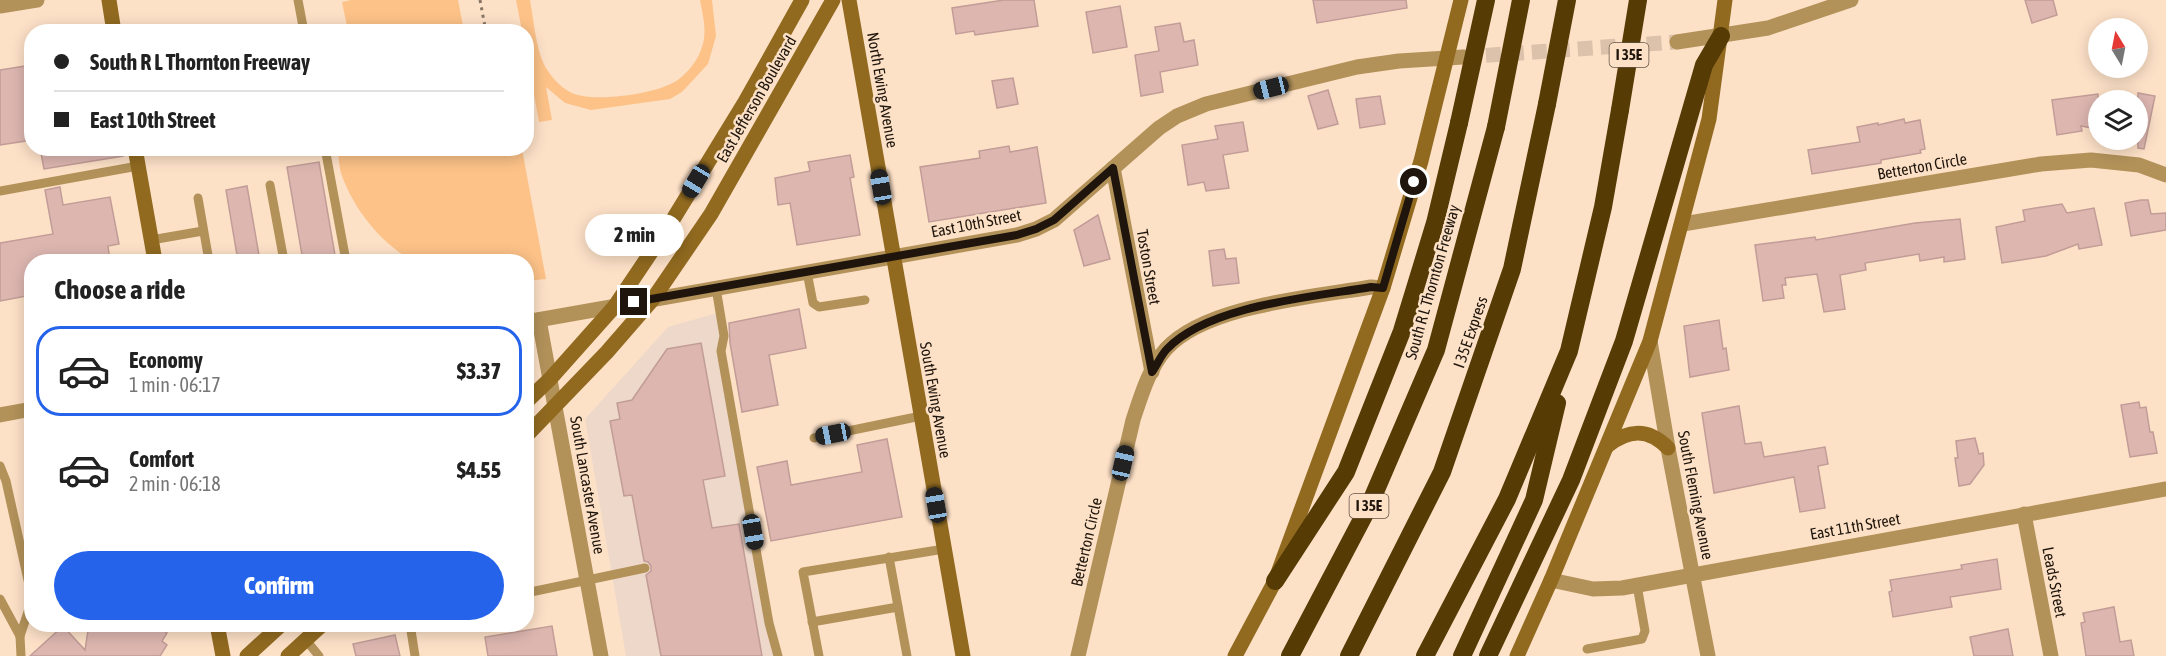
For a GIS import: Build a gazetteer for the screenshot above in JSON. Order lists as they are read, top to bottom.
{
  "streets": {
    "highway": ["I 35E", "South R L Thornton Freeway", "I 35E Express"],
    "main road": ["North Ewing Avenue", "East Jefferson Boulevard", "South Ewing Avenue"],
    "street": [
      "Betterton Circle",
      "East 10th Street",
      "Toston Street",
      "South Lancaster Avenue",
      "South Fleming Avenue",
      "East 11th Street",
      "Leads Street"
    ]
  },
  "crossings": [
    ["North Ewing Avenue", "East 10th Street"],
    ["North Ewing Avenue", "South Ewing Avenue"],
    ["East Jefferson Boulevard", "East 10th Street"],
    ["East Jefferson Boulevard", "South Lancaster Avenue"],
    ["Betterton Circle", "Toston Street"],
    ["East 10th Street", "Toston Street"],
    ["East 10th Street", "South Ewing Avenue"],
    ["South Fleming Avenue", "East 11th Street"],
    ["East 11th Street", "Leads Street"]
  ],
  "north": "top",
  "page": {
    "banner": ["South R L Thornton Freeway", "East 10th Street"],
    "bubble": "2 min",
    "heading": "Choose a ride",
    "list": [
      {
        "name": "Economy",
        "note": "1 min · 06:17",
        "value": "$3.37"
      },
      {
        "name": "Comfort",
        "note": "2 min · 06:18",
        "value": "$4.55"
      }
    ],
    "buttons": "Confirm"
  }
}
